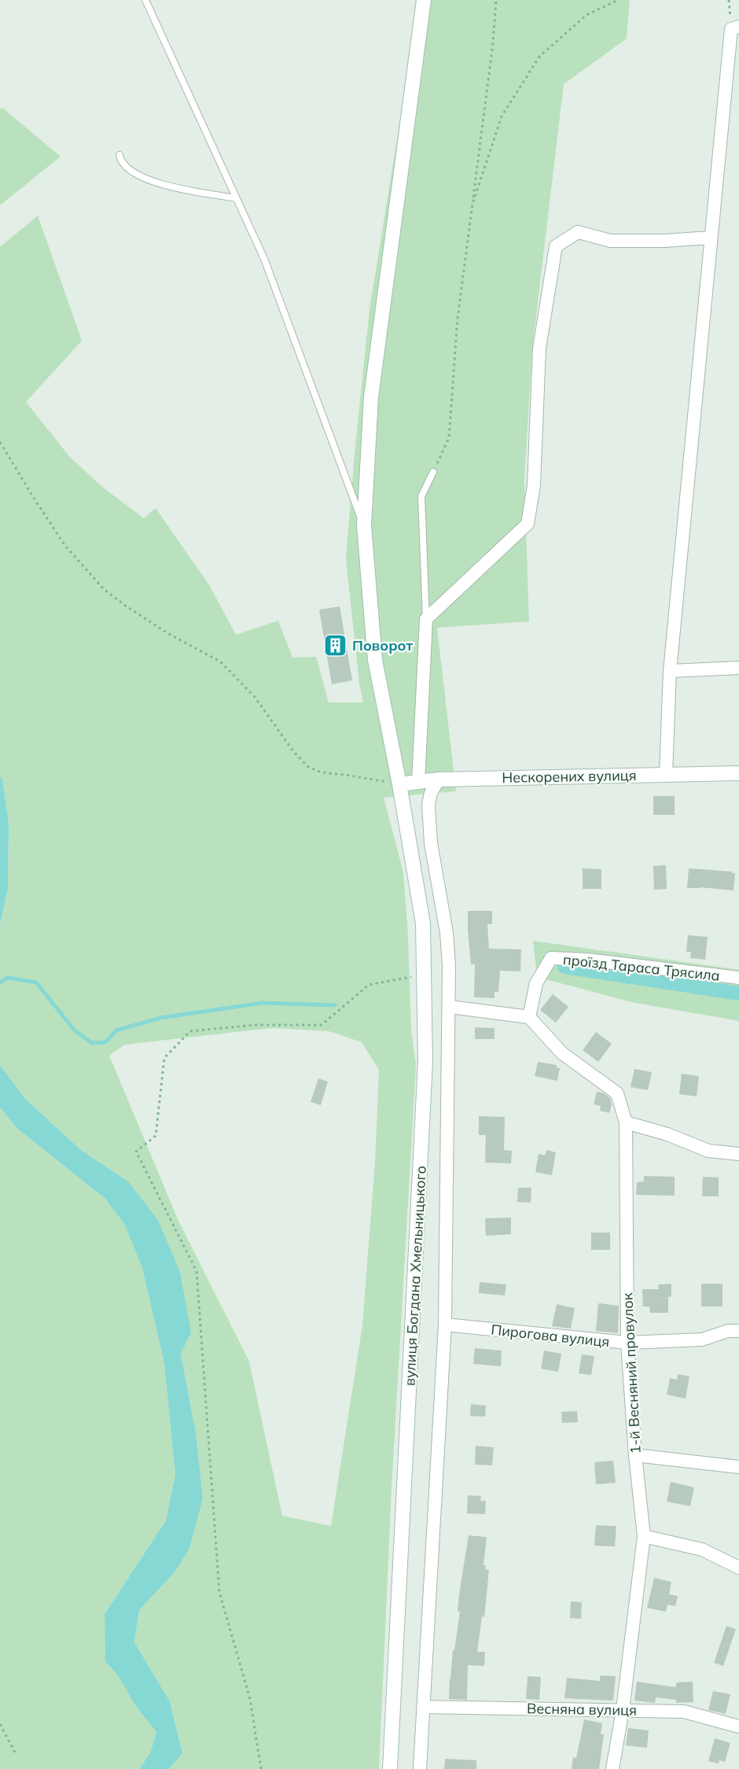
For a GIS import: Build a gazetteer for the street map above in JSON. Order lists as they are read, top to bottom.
{
  "streets": {
    "main road": ["Нескорених вулиця", "вулиця Богдана Хмельницького"],
    "street": [
      "проїзд Тараса Трясила",
      "Пирогова вулиця",
      "1-й Весняний провулок",
      "Весняна вулиця"
    ]
  },
  "crossings": [
    ["Нескорених вулиця", "вулиця Богдана Хмельницького"],
    ["проїзд Тараса Трясила", "1-й Весняний провулок"],
    ["Пирогова вулиця", "1-й Весняний провулок"],
    ["1-й Весняний провулок", "Весняна вулиця"]
  ],
  "places": {
    "building": ["Поворот"]
  }
}
